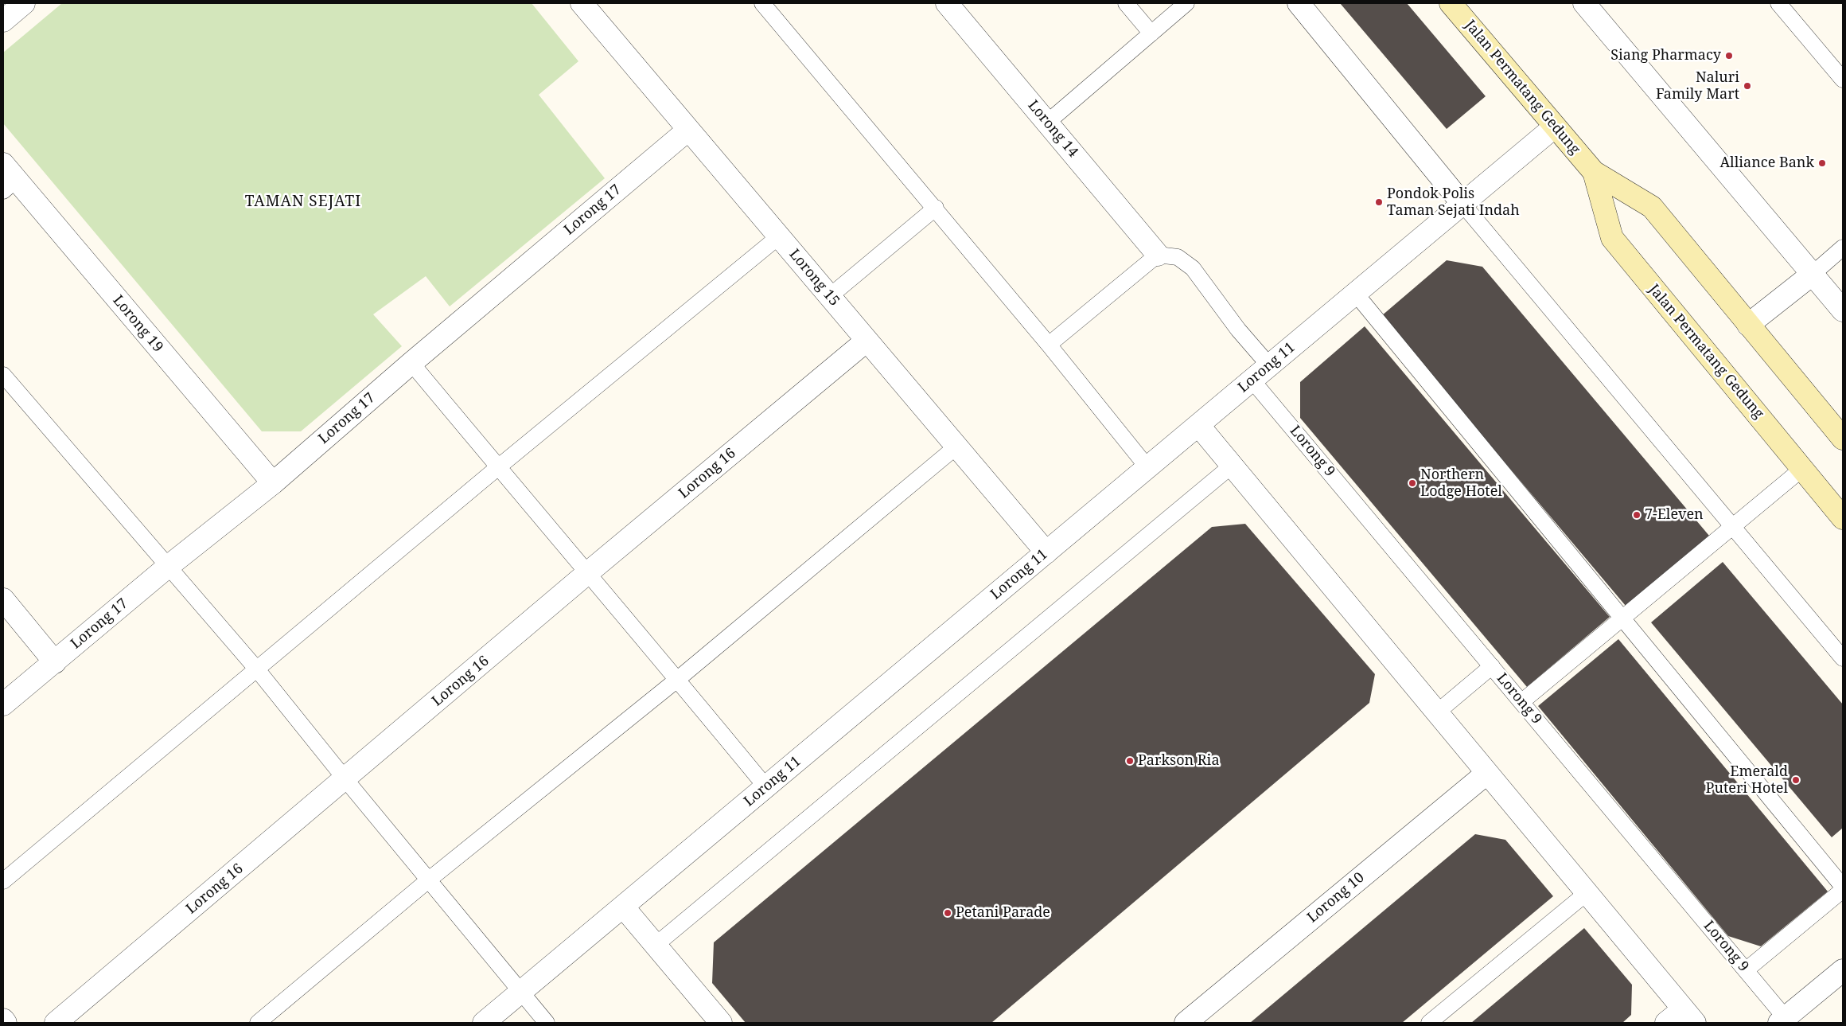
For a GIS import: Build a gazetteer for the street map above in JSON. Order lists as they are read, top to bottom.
{
  "streets": {
    "main road": ["Jalan Permatang Gedung"],
    "street": [
      "Lorong 14",
      "Lorong 17",
      "Lorong 15",
      "Lorong 19",
      "Lorong 11",
      "Lorong 16",
      "Lorong 10"
    ],
    "lane": ["Lorong 9"]
  },
  "crossings": [
    ["Jalan Permatang Gedung", "Lorong 11"],
    ["Lorong 17", "Lorong 15"],
    ["Lorong 17", "Lorong 19"],
    ["Lorong 15", "Lorong 11"],
    ["Lorong 15", "Lorong 16"],
    ["Lorong 11", "Lorong 9"]
  ],
  "districts": ["TAMAN SEJATI"],
  "places": [
    "Siang Pharmacy",
    "Naluri Family Mart",
    "Alliance Bank",
    "Pondok Polis Taman Sejati Indah",
    "Northern Lodge Hotel",
    "7-Eleven",
    "Parkson Ria",
    "Emerald Puteri Hotel",
    "Petani Parade"
  ]
}
